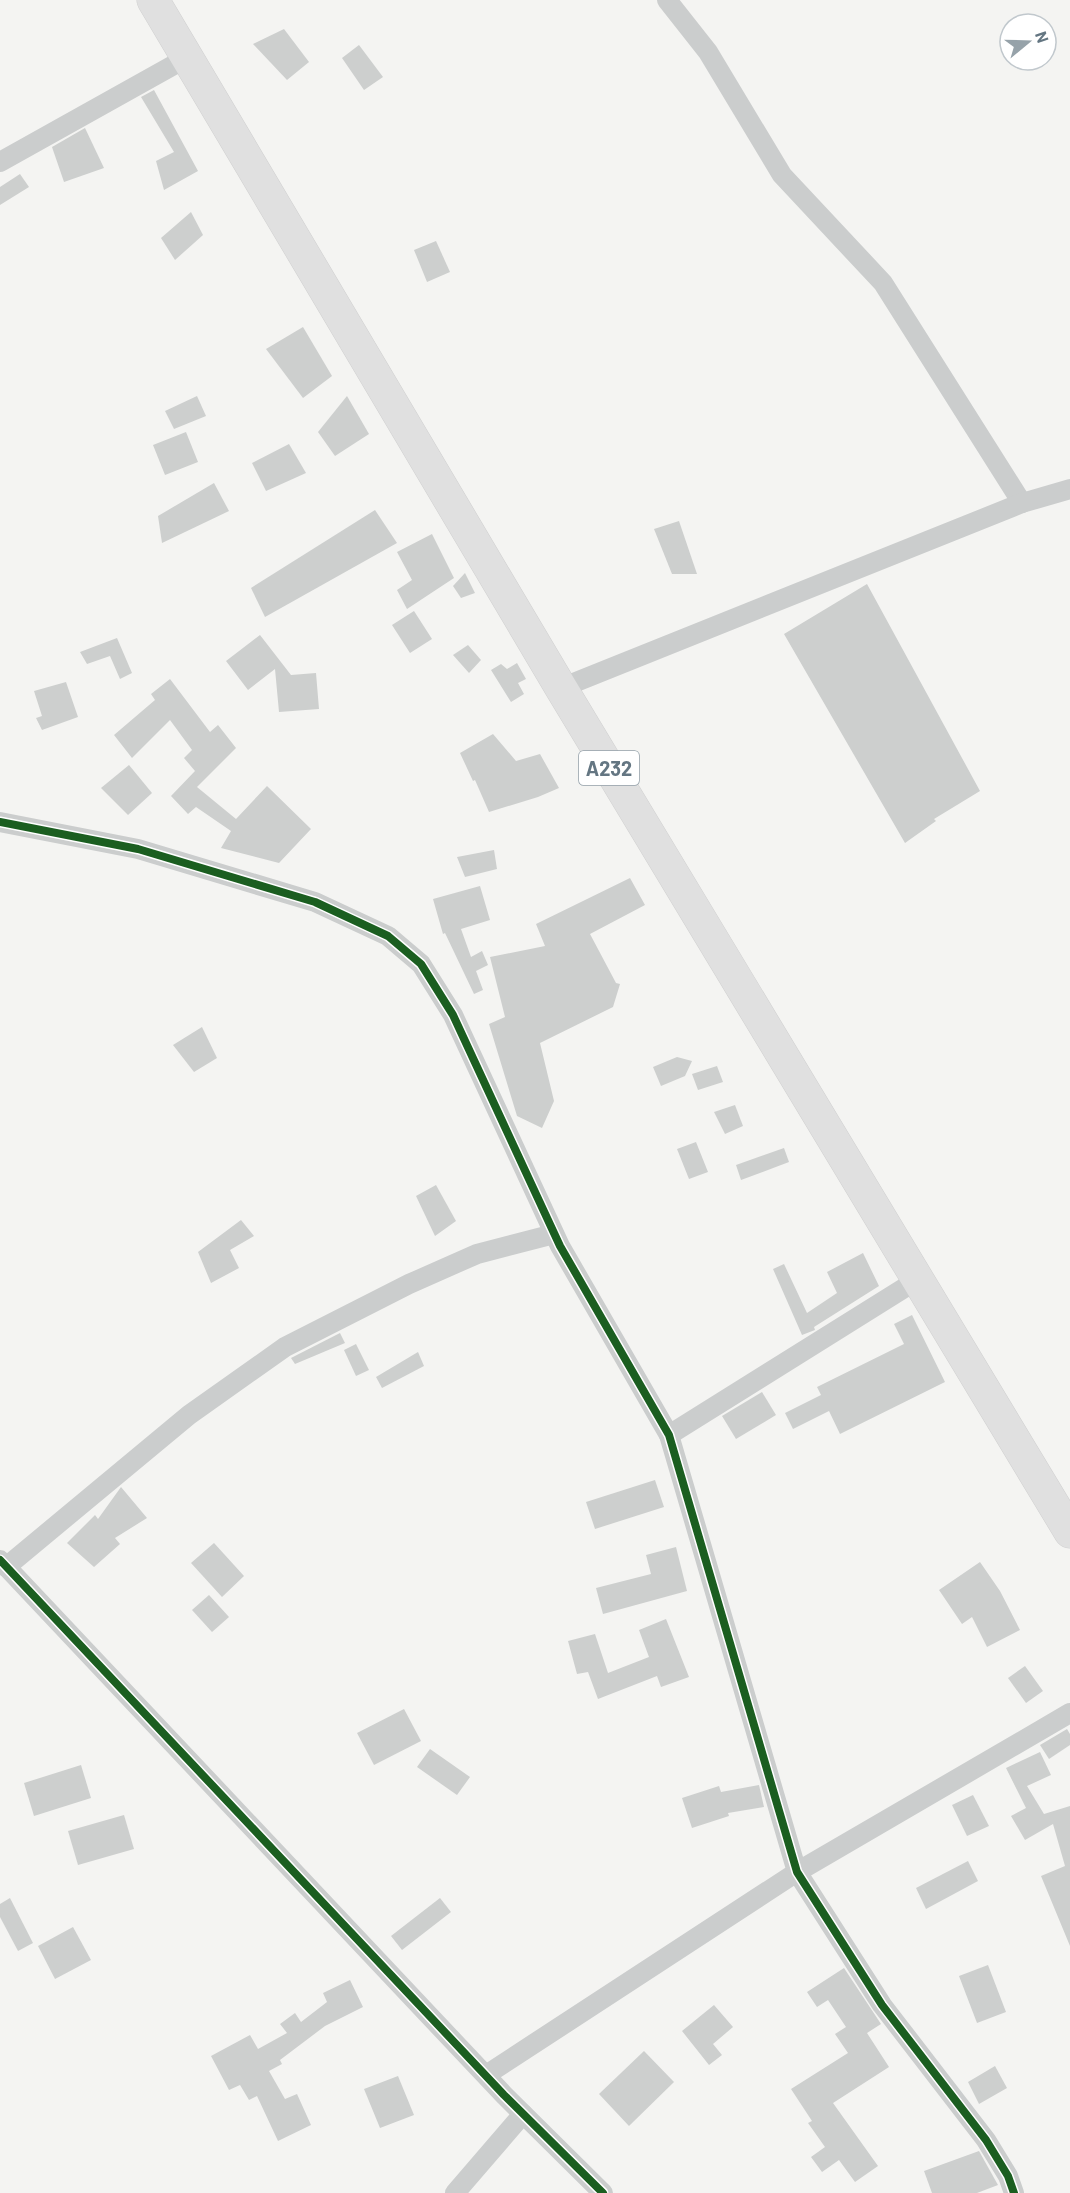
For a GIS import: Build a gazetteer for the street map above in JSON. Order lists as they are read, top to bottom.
{
  "streets": {
    "main road": ["A232"]
  },
  "north": "right"
}
